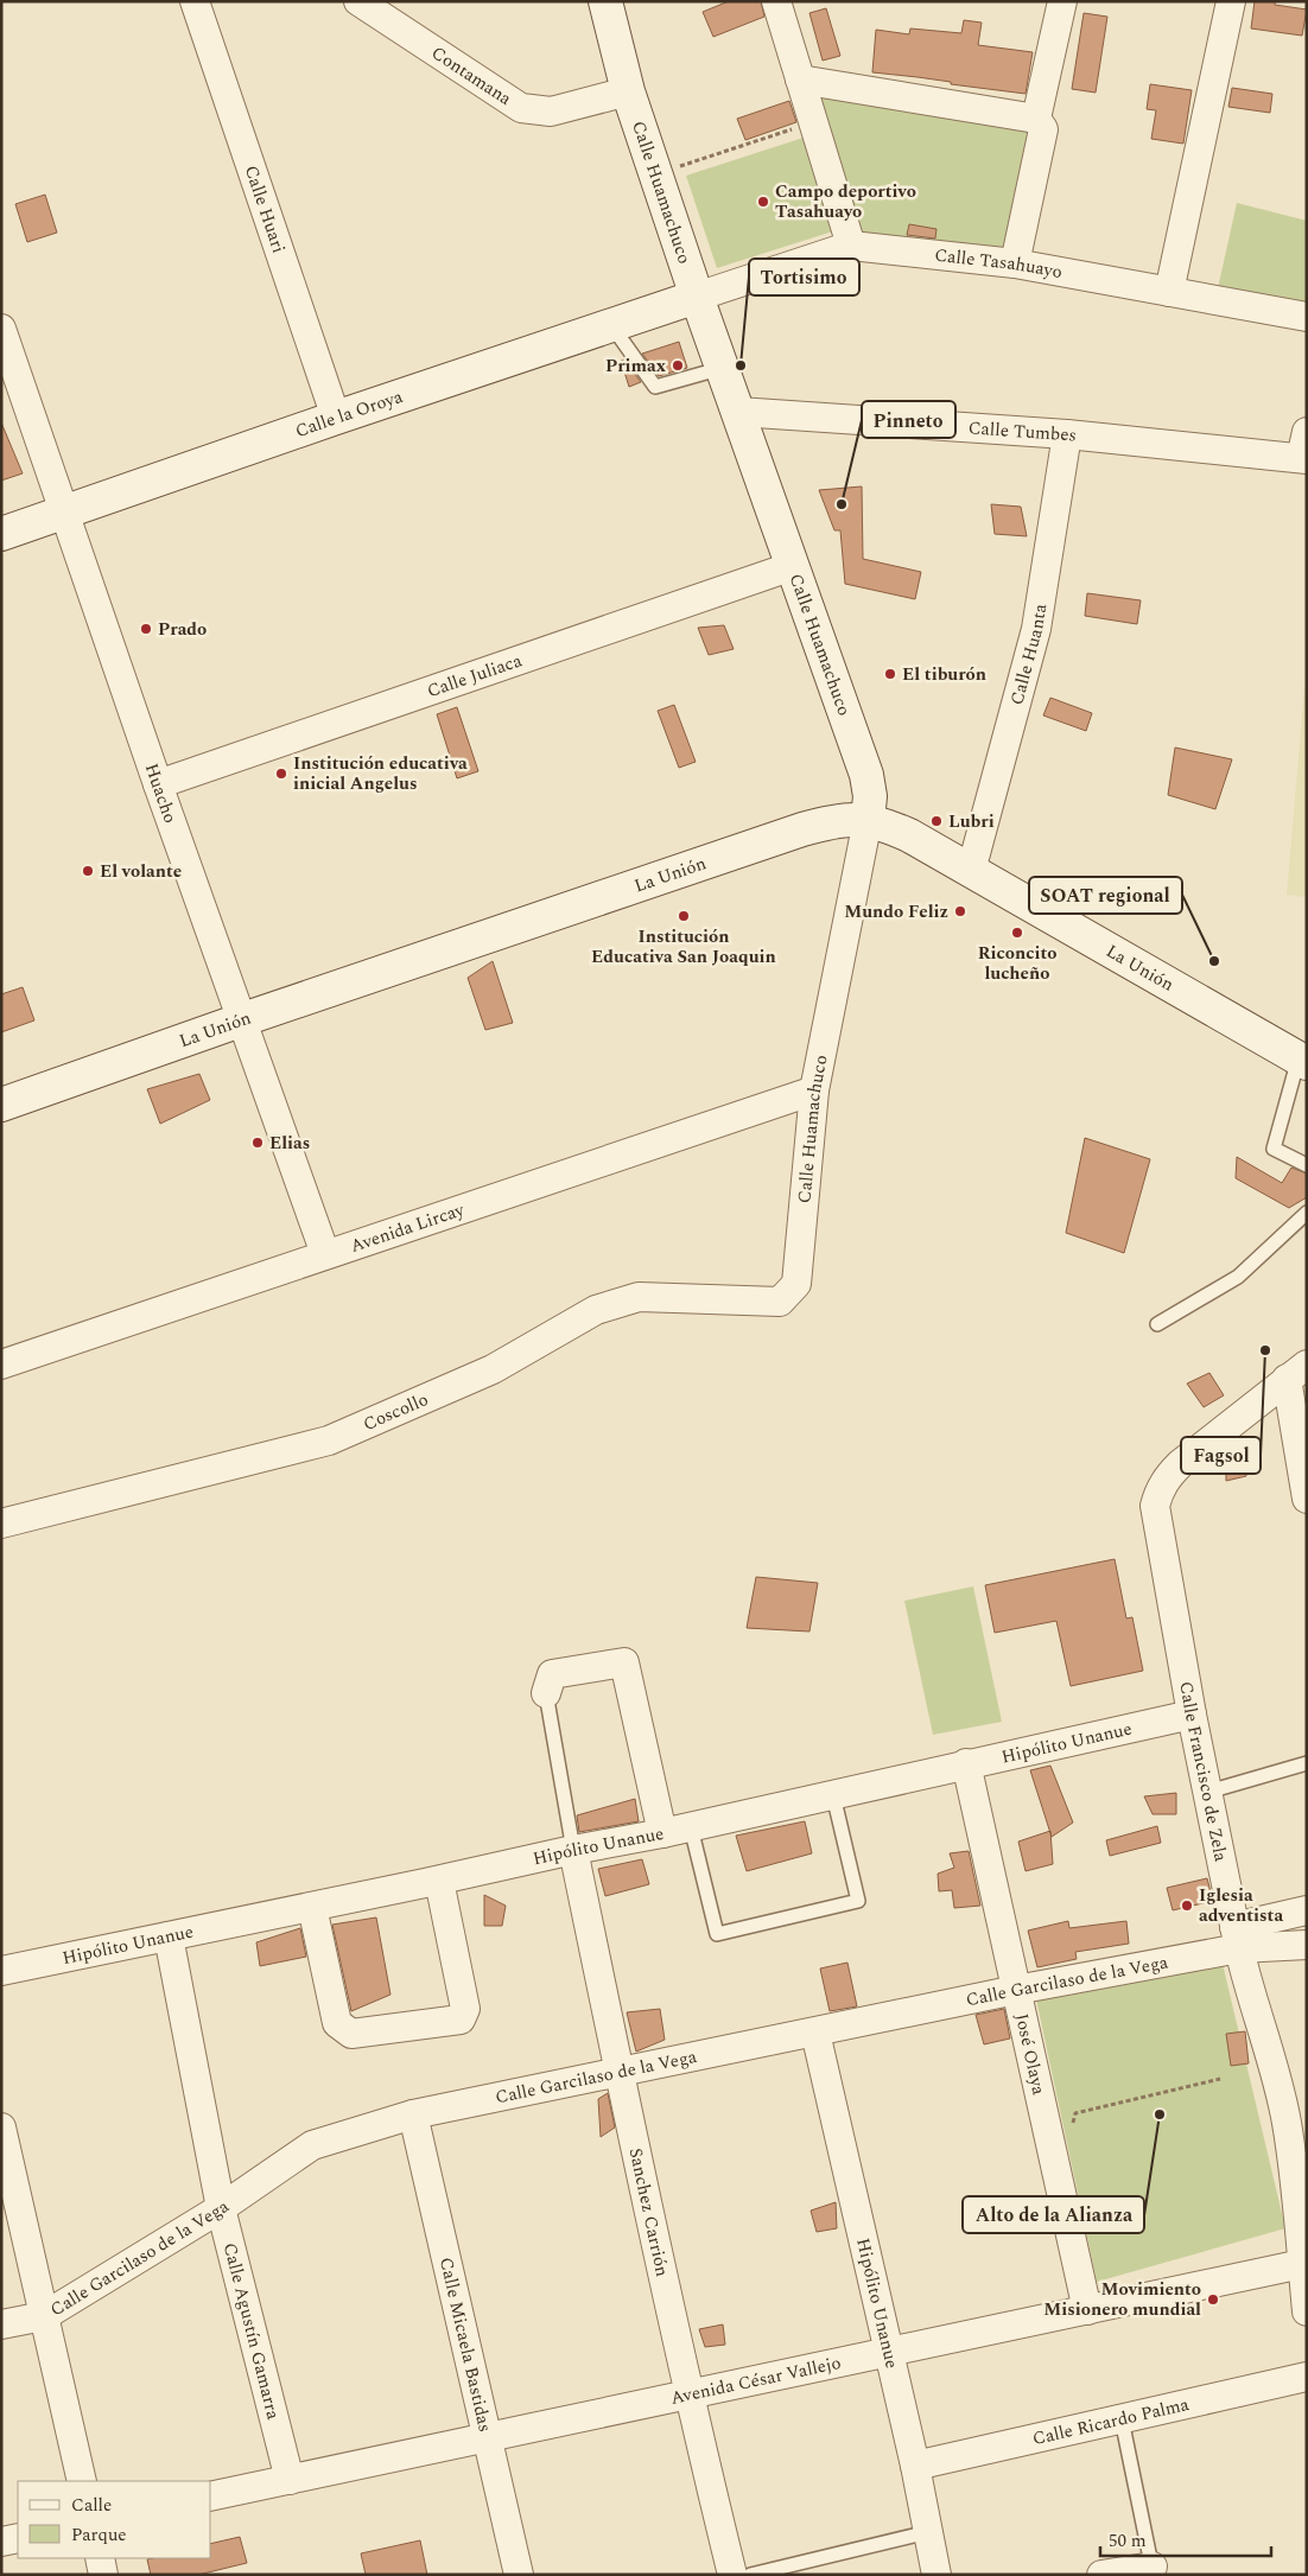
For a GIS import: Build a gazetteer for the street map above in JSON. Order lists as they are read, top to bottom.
{
  "streets": {
    "street": [
      "Contamana",
      "Calle Huamachuco",
      "Calle Huari",
      "Calle Tasahuayo",
      "Calle la Oroya",
      "Calle Tumbes",
      "Calle Huanta",
      "Calle Juliaca",
      "Huacho",
      "La Unión",
      "Avenida Lircay",
      "Coscollo",
      "Hipólito Unanue",
      "Calle Francisco de Zela",
      "Calle Garcilaso de la Vega",
      "José Olaya",
      "Sanchez Carrión",
      "Calle Agustín Gamarra",
      "Calle Micaela Bastidas",
      "Avenida César Vallejo",
      "Calle Ricardo Palma"
    ]
  },
  "crossings": [
    ["Contamana", "Calle Huamachuco"],
    ["Calle Huamachuco", "Calle Tasahuayo"],
    ["Calle Huamachuco", "Calle la Oroya"],
    ["Calle Huamachuco", "Calle Tumbes"],
    ["Calle Huamachuco", "Calle Juliaca"],
    ["Calle Huamachuco", "La Unión"],
    ["Calle Huamachuco", "Avenida Lircay"],
    ["Calle Huamachuco", "Coscollo"],
    ["Calle Huari", "Calle la Oroya"],
    ["Calle Tasahuayo", "Calle la Oroya"],
    ["Calle la Oroya", "Huacho"],
    ["Calle Tumbes", "Calle Huanta"],
    ["Calle Huanta", "La Unión"],
    ["Calle Juliaca", "Huacho"],
    ["Huacho", "La Unión"],
    ["Huacho", "Avenida Lircay"],
    ["Hipólito Unanue", "Calle Francisco de Zela"],
    ["Hipólito Unanue", "Calle Garcilaso de la Vega"],
    ["Hipólito Unanue", "José Olaya"],
    ["Hipólito Unanue", "Sanchez Carrión"],
    ["Hipólito Unanue", "Calle Agustín Gamarra"],
    ["Hipólito Unanue", "Avenida César Vallejo"],
    ["Hipólito Unanue", "Calle Ricardo Palma"],
    ["Calle Francisco de Zela", "Calle Garcilaso de la Vega"],
    ["Calle Francisco de Zela", "Avenida César Vallejo"],
    ["Calle Garcilaso de la Vega", "José Olaya"],
    ["Calle Garcilaso de la Vega", "Sanchez Carrión"],
    ["Calle Garcilaso de la Vega", "Calle Agustín Gamarra"],
    ["Calle Garcilaso de la Vega", "Calle Micaela Bastidas"],
    ["José Olaya", "Avenida César Vallejo"],
    ["Sanchez Carrión", "Avenida César Vallejo"],
    ["Calle Agustín Gamarra", "Avenida César Vallejo"],
    ["Calle Micaela Bastidas", "Avenida César Vallejo"]
  ],
  "places": [
    "Campo deportivo Tasahuayo",
    "Primax",
    "Tortisimo",
    "Pinneto",
    "Prado",
    "El tiburón",
    "Institución educativa inicial Angelus",
    "Lubri",
    "El volante",
    "Mundo Feliz",
    "Institución Educativa San Joaquin",
    "Riconcito lucheño",
    "SOAT regional",
    "Elias",
    "Fagsol",
    "Iglesia adventista",
    "Alto de la Alianza",
    "Movimiento Misionero mundial"
  ],
  "legend": ["Calle", "Parque"],
  "scale_bar": "50 m"
}
